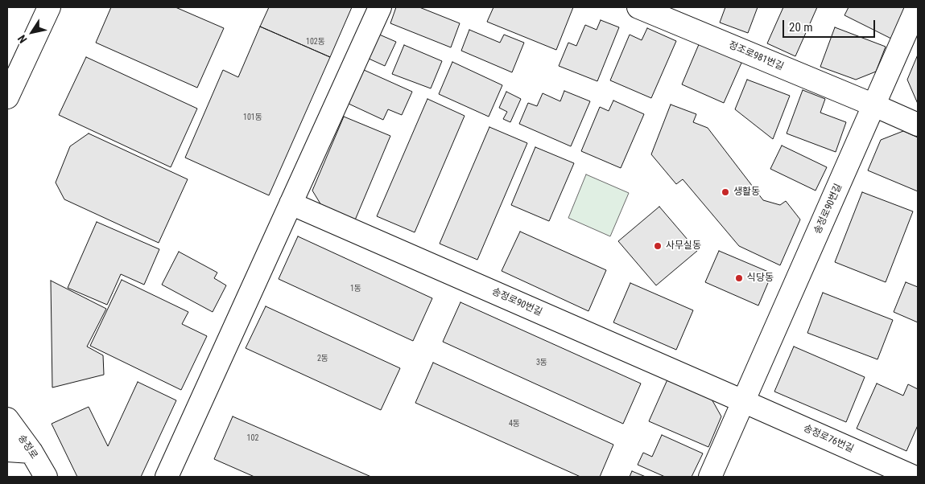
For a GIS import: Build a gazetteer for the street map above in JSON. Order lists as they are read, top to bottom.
{
  "streets": {
    "street": [
      "정조로981번길",
      "송정로90번길",
      "송정로76번길",
      "송정로"
    ]
  },
  "crossings": [
    ["정조로981번길", "송정로90번길"],
    ["송정로90번길", "송정로76번길"]
  ],
  "places": ["생활동", "사무실동", "식당동"],
  "house_numbers": [
    "102동",
    "101동",
    "1동",
    "2동",
    "3동",
    "4동",
    "102"
  ],
  "scale_bar": "20 m",
  "north": "bottom left"
}
